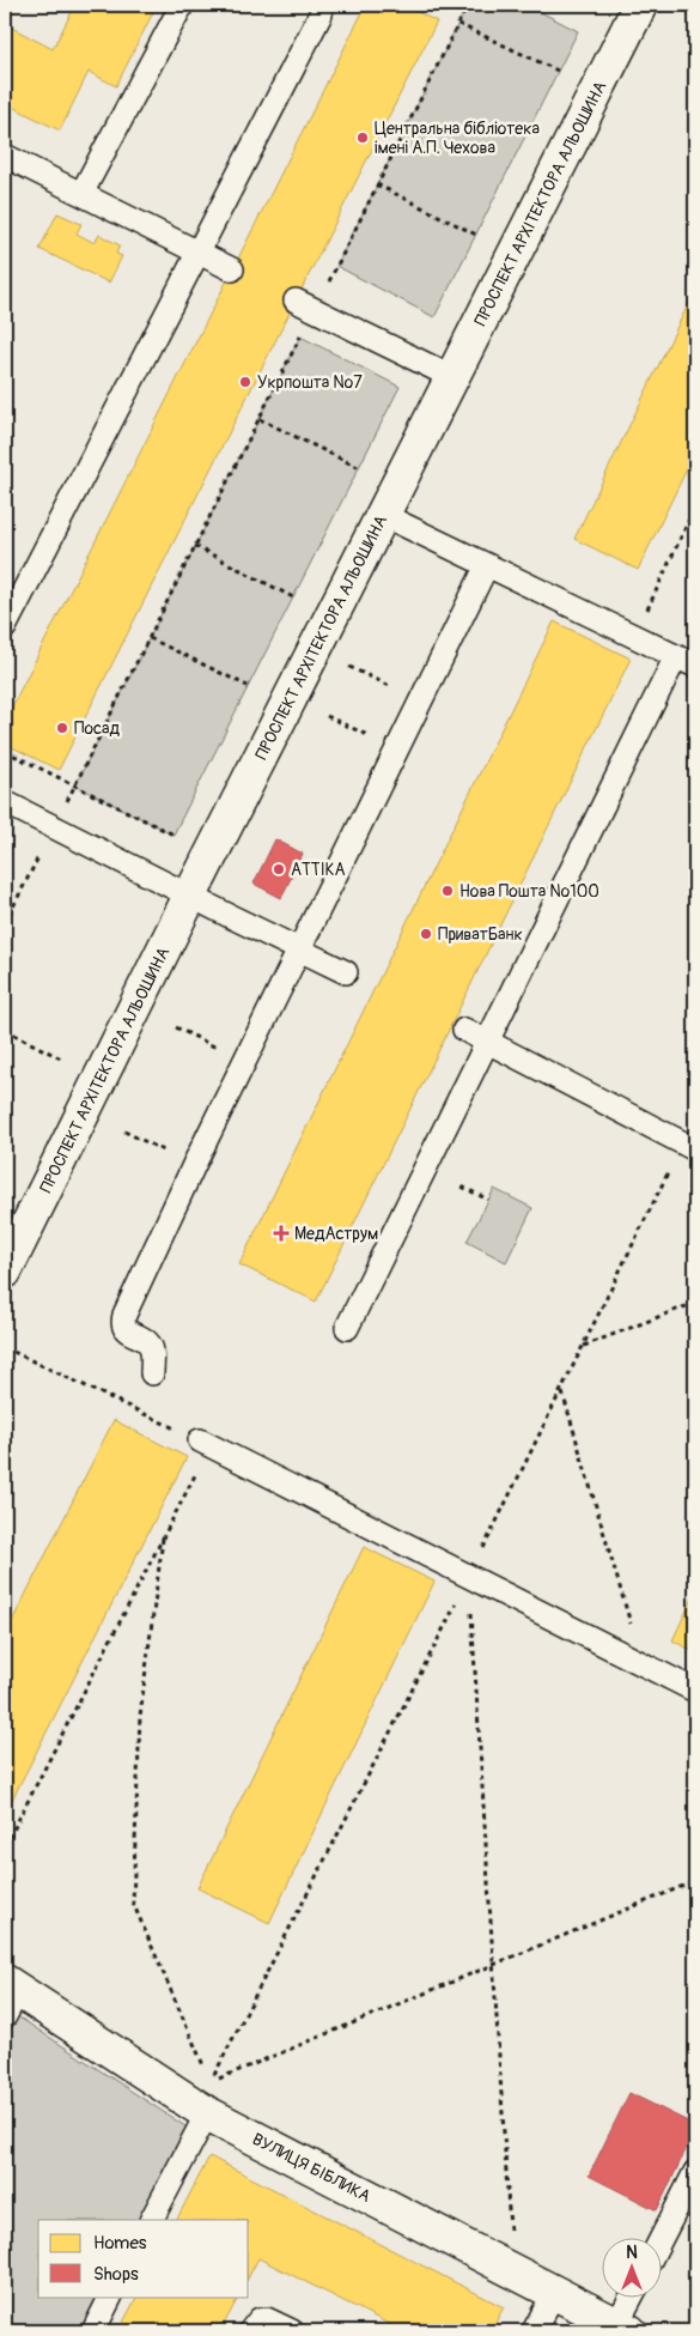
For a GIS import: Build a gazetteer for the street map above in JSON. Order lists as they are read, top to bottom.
{
  "streets": {
    "street": ["ПРОСПЕКТ АРХІТЕКТОРА АЛЬОШИНА", "ВУЛИЦЯ БІБЛИКА"]
  },
  "places": {
    "other": [
      "Центральна бібліотека імені А.П. Чехова",
      "Укрпошта №7",
      "Посад",
      "АТТІКА",
      "Нова Пошта №100",
      "ПриватБанк"
    ],
    "health": ["МедАструм"]
  },
  "legend": ["Homes", "Shops"],
  "north": "top"
}
